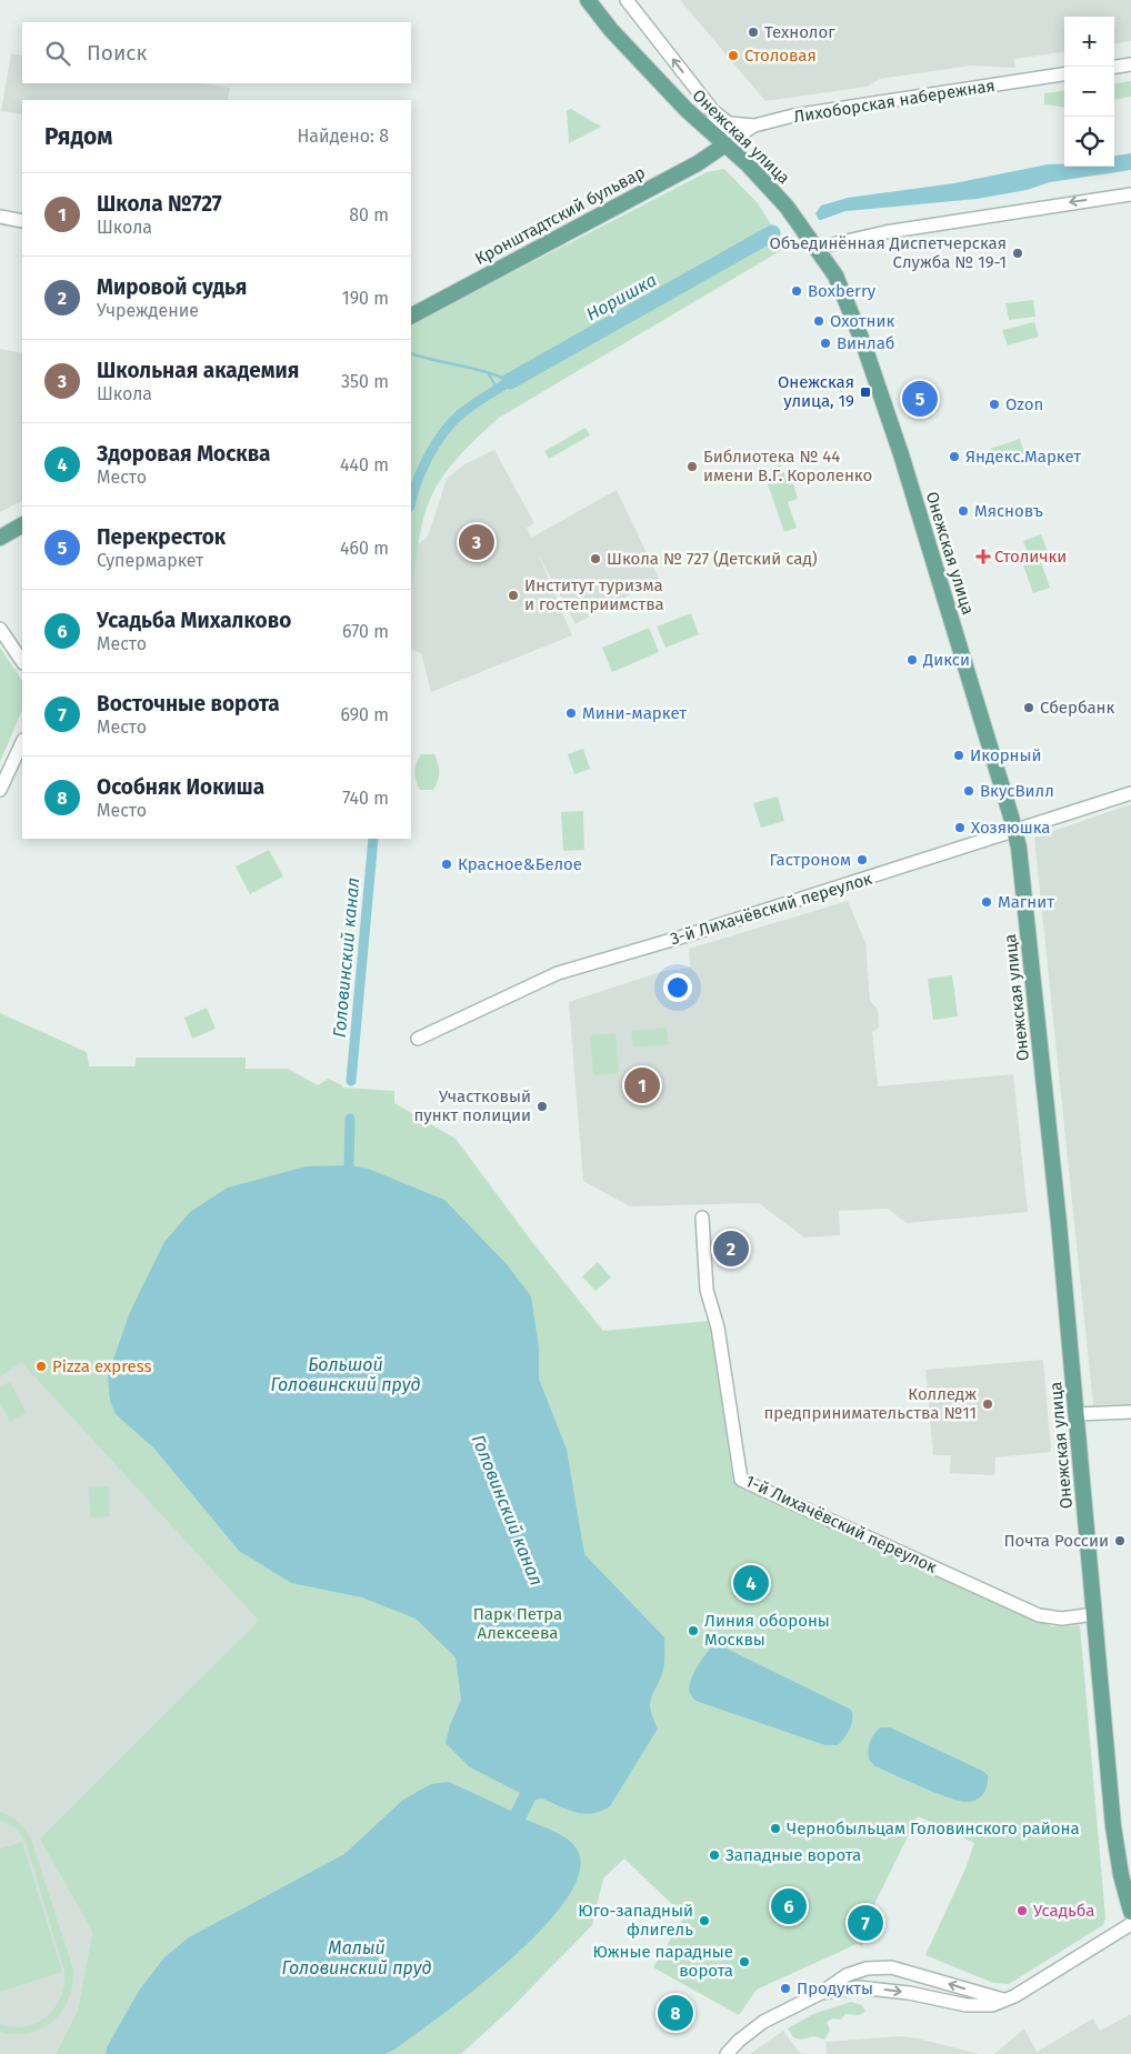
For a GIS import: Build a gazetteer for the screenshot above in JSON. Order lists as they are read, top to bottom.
{
  "streets": {
    "main road": ["Онежская улица", "Кронштадтский бульвар"],
    "street": ["Лихоборская набережная", "3-й Лихачёвский переулок", "1-й Лихачёвский переулок"]
  },
  "crossings": [
    ["Лихоборская набережная", "Онежская улица"],
    ["Лихоборская набережная", "Кронштадтский бульвар"],
    ["Онежская улица", "Кронштадтский бульвар"],
    ["Онежская улица", "3-й Лихачёвский переулок"],
    ["Онежская улица", "1-й Лихачёвский переулок"]
  ],
  "water": [
    "Норишка",
    "Головинский канал",
    "Большой Головинский пруд",
    "Малый Головинский пруд"
  ],
  "parks": ["Парк Петра Алексеева"],
  "places": {
    "other": [
      "Технолог",
      "Столовая",
      "Объединённая Диспетчерская Служба № 19-1",
      "Boxberry",
      "Охотник",
      "Винлаб",
      "Ozon",
      "Яндекс.Маркет",
      "Библиотека № 44 имени В.Г. Короленко",
      "Мясновъ",
      "Школа № 727 (Детский сад)",
      "Институт туризма и гостеприимства",
      "Дикси",
      "Сбербанк",
      "Мини-маркет",
      "Икорный",
      "ВкусВилл",
      "Хозяюшка",
      "Гастроном",
      "Красное&Белое",
      "Магнит",
      "Участковый пункт полиции",
      "Pizza express",
      "Колледж предпринимательства №11",
      "Почта России",
      "Линия обороны Москвы",
      "Чернобыльцам Головинского района",
      "Западные ворота",
      "Усадьба",
      "Юго-западный флигель",
      "Южные парадные ворота",
      "Продукты"
    ],
    "transit": ["Онежская улица, 19"],
    "health": ["Столички"]
  },
  "page": {
    "map_buttons": ["+", "−"],
    "search": "Поиск",
    "heading": ["Рядом", "Найдено: 8"],
    "list": [
      {
        "mark": "1",
        "name": "Школа №727",
        "note": "Школа",
        "value": "80 m"
      },
      {
        "mark": "2",
        "name": "Мировой судья",
        "note": "Учреждение",
        "value": "190 m"
      },
      {
        "mark": "3",
        "name": "Школьная академия",
        "note": "Школа",
        "value": "350 m"
      },
      {
        "mark": "4",
        "name": "Здоровая Москва",
        "note": "Место",
        "value": "440 m"
      },
      {
        "mark": "5",
        "name": "Перекресток",
        "note": "Супермаркет",
        "value": "460 m"
      },
      {
        "mark": "6",
        "name": "Усадьба Михалково",
        "note": "Место",
        "value": "670 m"
      },
      {
        "mark": "7",
        "name": "Восточные ворота",
        "note": "Место",
        "value": "690 m"
      },
      {
        "mark": "8",
        "name": "Особняк Иокиша",
        "note": "Место",
        "value": "740 m"
      }
    ],
    "pins": [
      "5",
      "3",
      "1",
      "2",
      "4",
      "6",
      "7",
      "8"
    ]
  }
}
